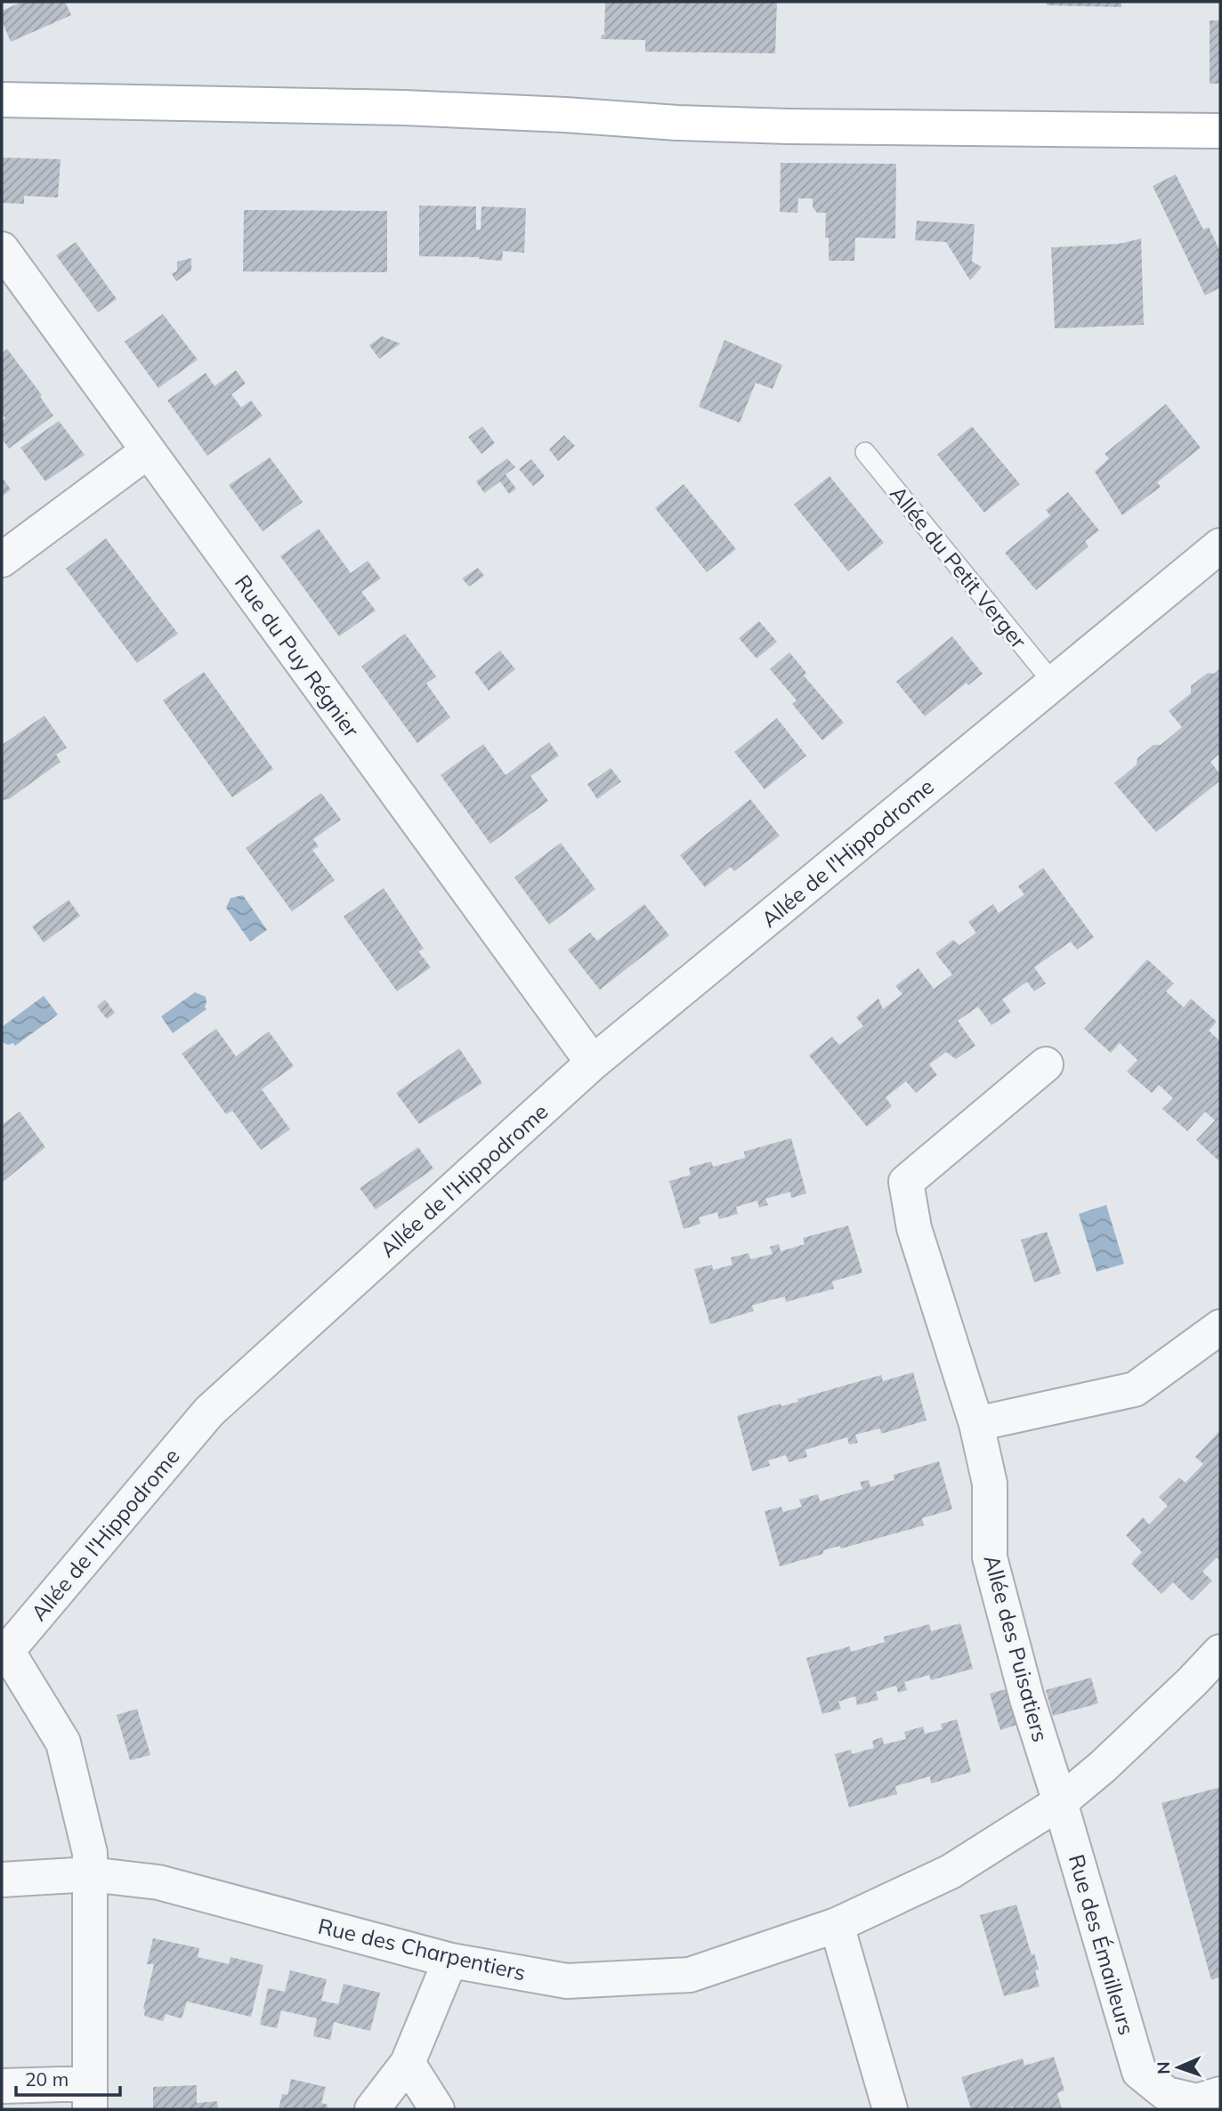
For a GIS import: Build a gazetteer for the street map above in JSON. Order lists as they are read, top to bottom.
{
  "streets": {
    "street": [
      "Rue du Puy Régnier",
      "Allée de l'Hippodrome",
      "Allée des Puisatiers",
      "Rue des Émailleurs",
      "Rue des Charpentiers"
    ],
    "lane": ["Allée du Petit Verger"]
  },
  "crossings": [
    ["Allée du Petit Verger", "Allée de l'Hippodrome"],
    ["Rue du Puy Régnier", "Allée de l'Hippodrome"],
    ["Allée de l'Hippodrome", "Rue des Charpentiers"],
    ["Allée des Puisatiers", "Rue des Émailleurs"],
    ["Allée des Puisatiers", "Rue des Charpentiers"],
    ["Rue des Émailleurs", "Rue des Charpentiers"]
  ],
  "scale_bar": "20 m",
  "north": "left"
}
